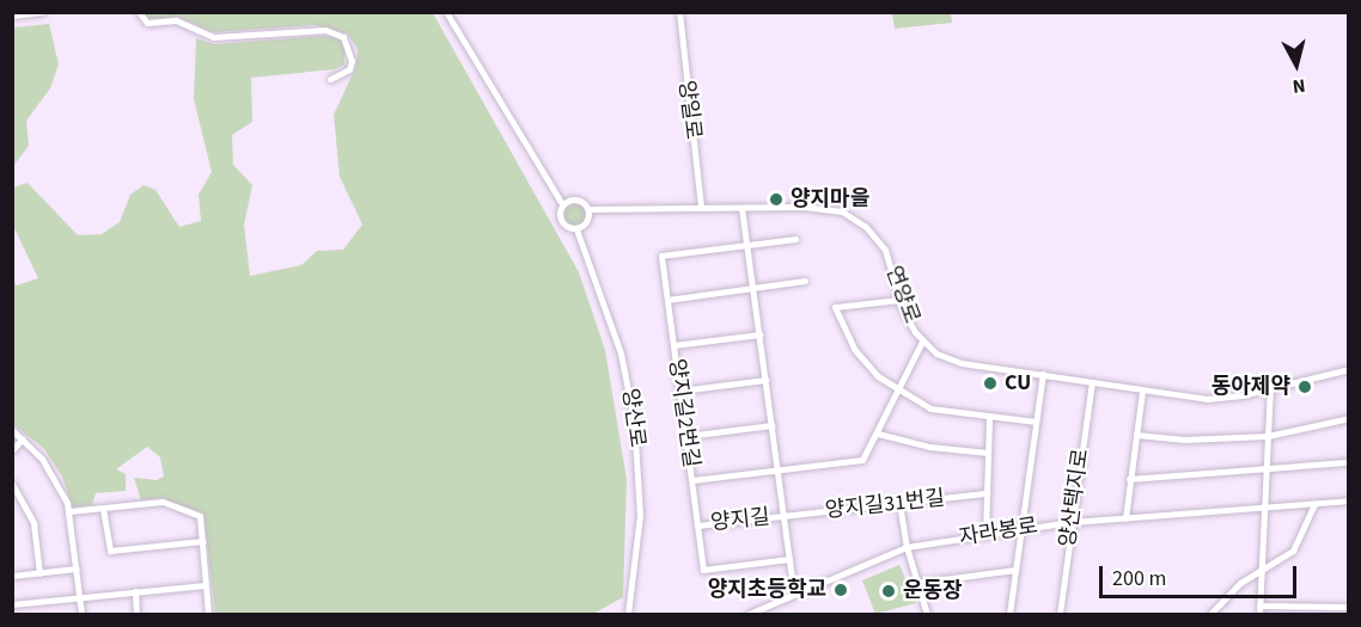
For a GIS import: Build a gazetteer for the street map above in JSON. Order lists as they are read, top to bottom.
{
  "streets": {
    "street": [
      "양일로",
      "연양로",
      "양지길2번길",
      "양산로",
      "양산택지로",
      "양지길31번길",
      "양지길",
      "자라봉로"
    ]
  },
  "crossings": [
    ["양일로", "연양로"],
    ["연양로", "양산로"],
    ["연양로", "양산택지로"],
    ["연양로", "양지길"],
    ["양지길2번길", "양지길"],
    ["양산택지로", "자라봉로"],
    ["양지길31번길", "양지길"],
    ["양지길", "자라봉로"]
  ],
  "places": [
    "양지마을",
    "CU",
    "동아제약",
    "양지초등학교",
    "운동장"
  ],
  "scale_bar": "200 m",
  "north": "bottom"
}
